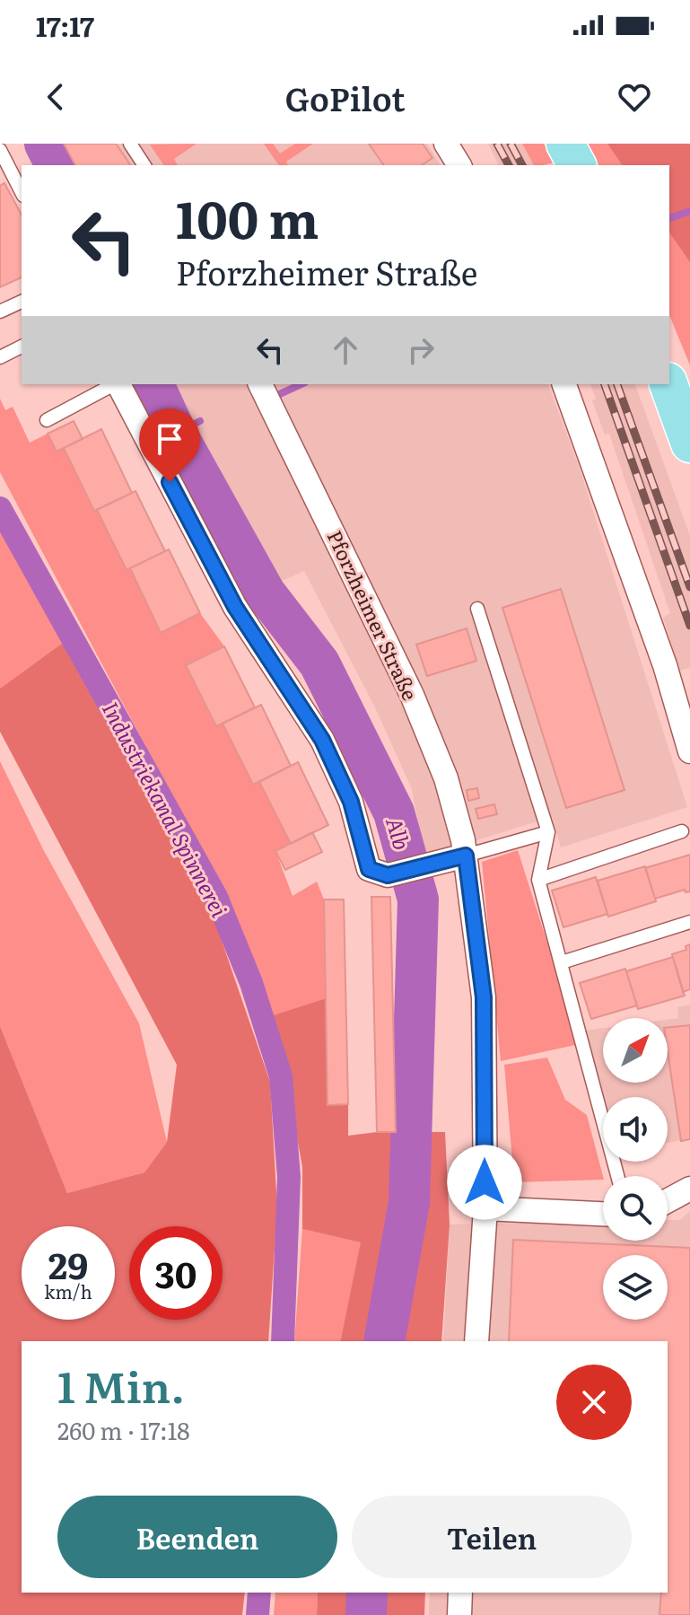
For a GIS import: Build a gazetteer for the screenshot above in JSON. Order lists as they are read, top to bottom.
{
  "streets": {
    "street": ["Pforzheimer Straße"]
  },
  "water": ["Industriekanal Spinnerei", "Alb"],
  "north": "top right",
  "page": {
    "status": "17:17",
    "header": "GoPilot",
    "turn": ["100 m", "Pforzheimer Straße"],
    "speed": "29 km/h",
    "limit": "30",
    "heading": ["1 Min.", "260 m · 17:18"],
    "buttons": ["Beenden", "Teilen"]
  }
}
